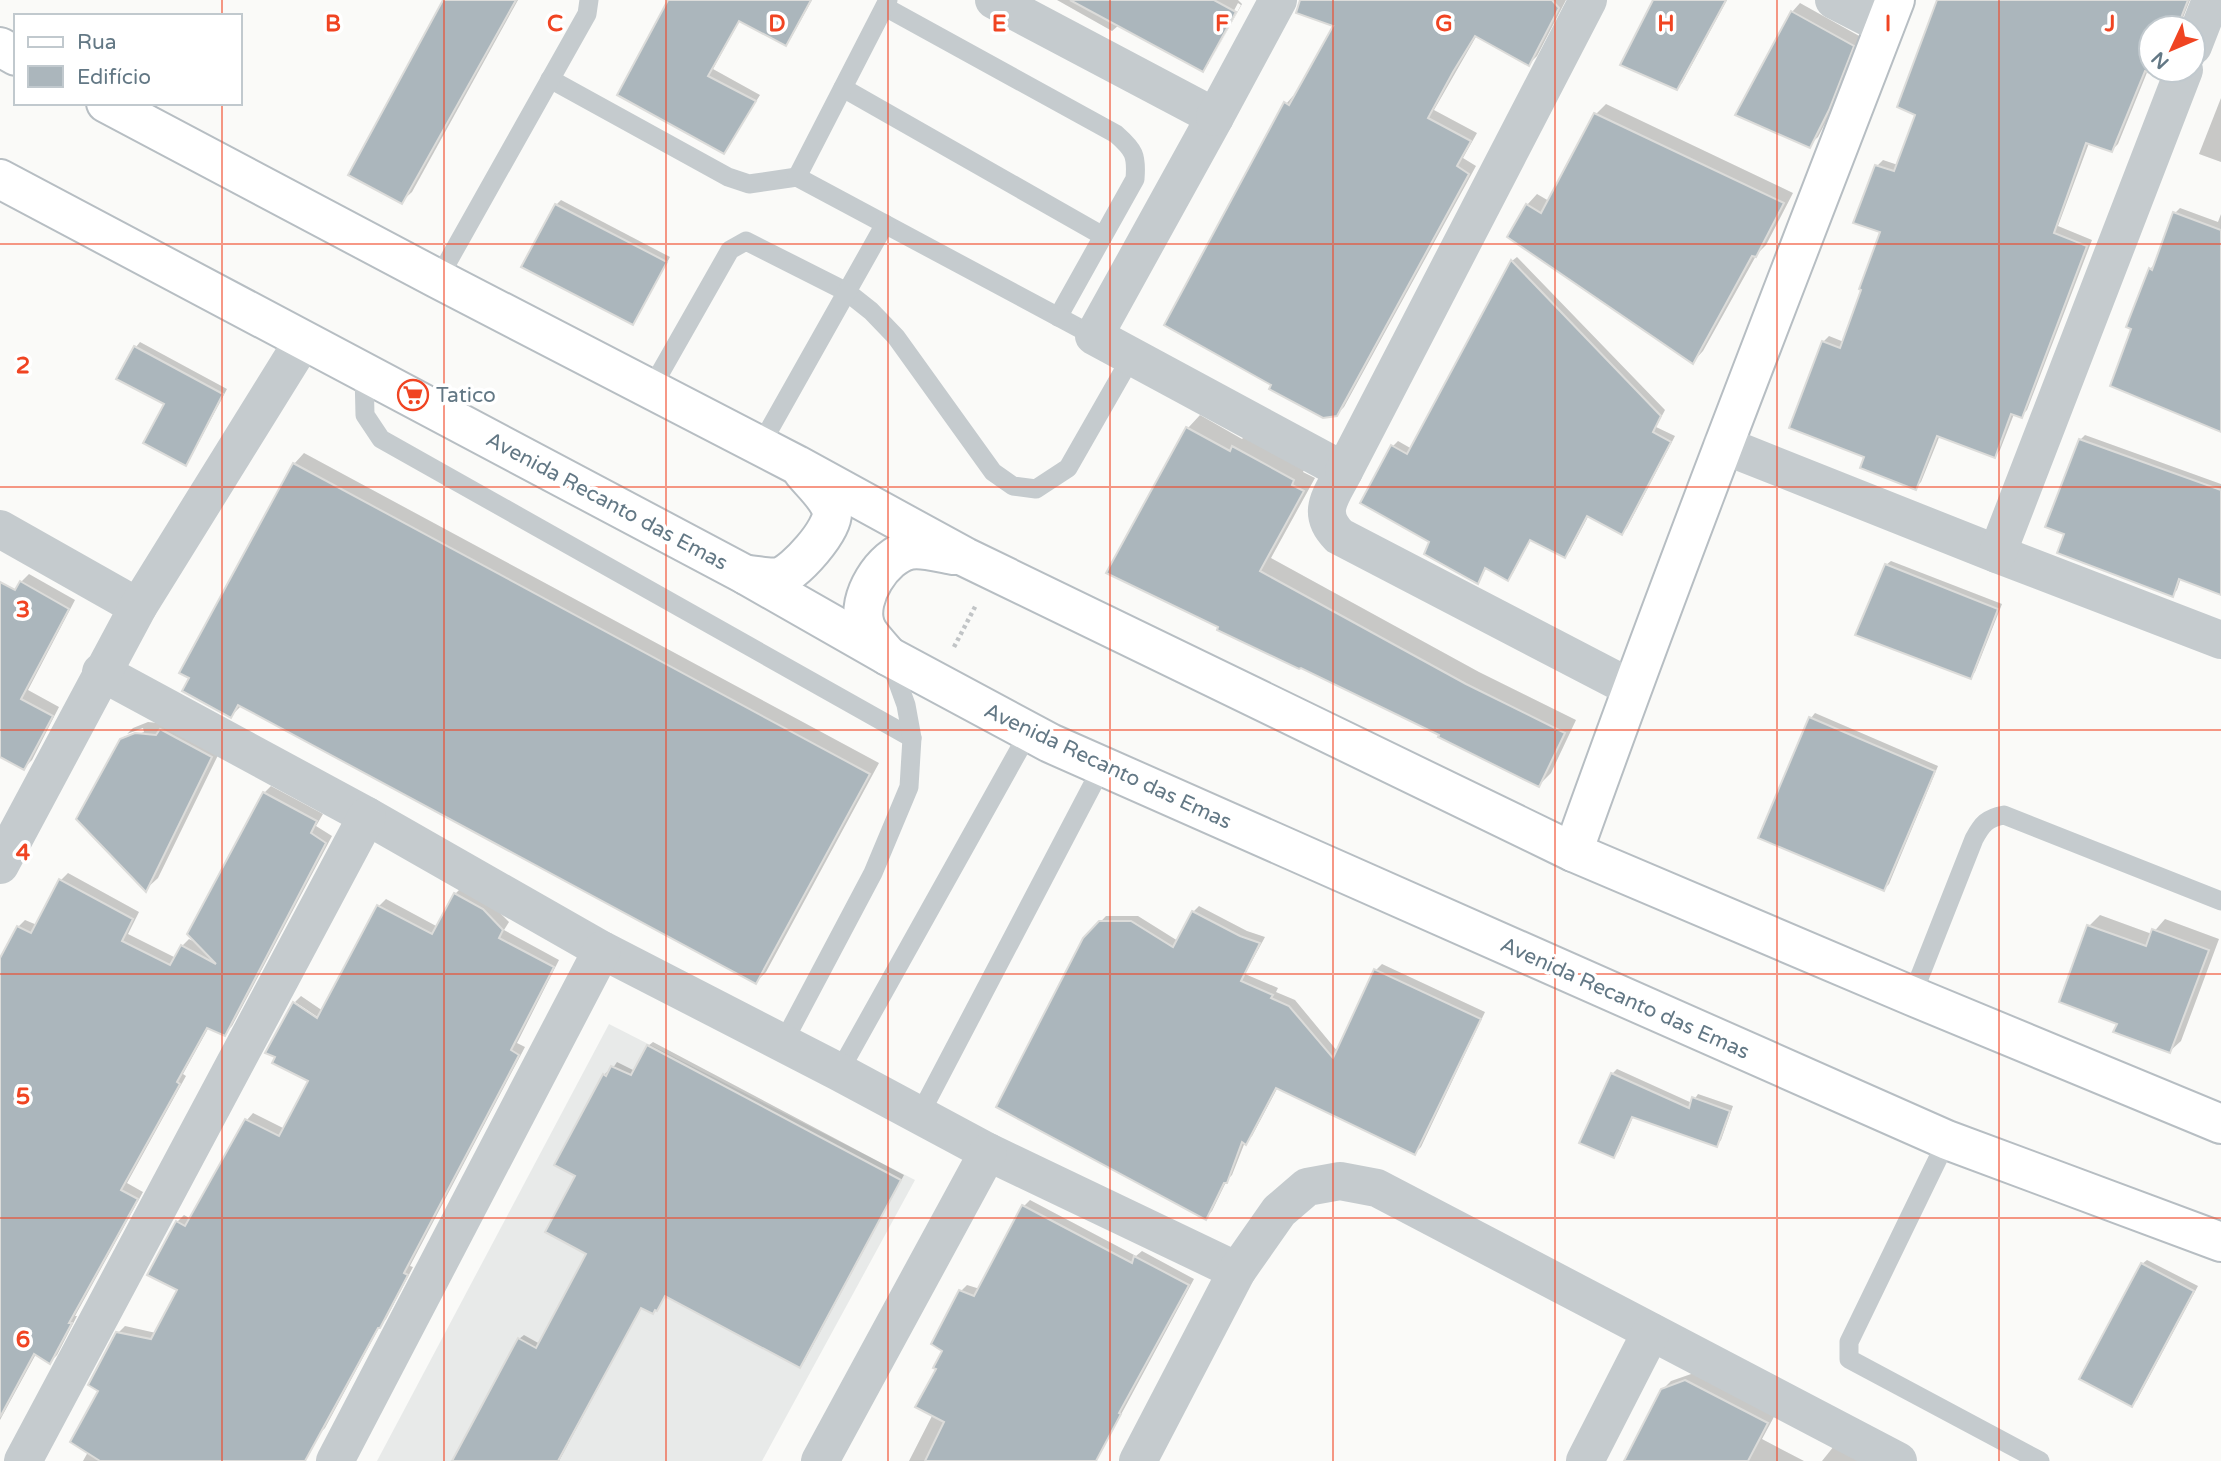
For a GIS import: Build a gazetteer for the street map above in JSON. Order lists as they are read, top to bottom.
{
  "streets": {
    "main road": ["Avenida Recanto das Emas"]
  },
  "places": {
    "supermarket": ["Tatico"]
  },
  "legend": ["Rua", "Edifício"],
  "north": "bottom left",
  "grid": {
    "columns": [
      "B",
      "C",
      "D",
      "E",
      "F",
      "G",
      "H",
      "I",
      "J"
    ],
    "rows": [
      "2",
      "3",
      "4",
      "5",
      "6"
    ]
  }
}
